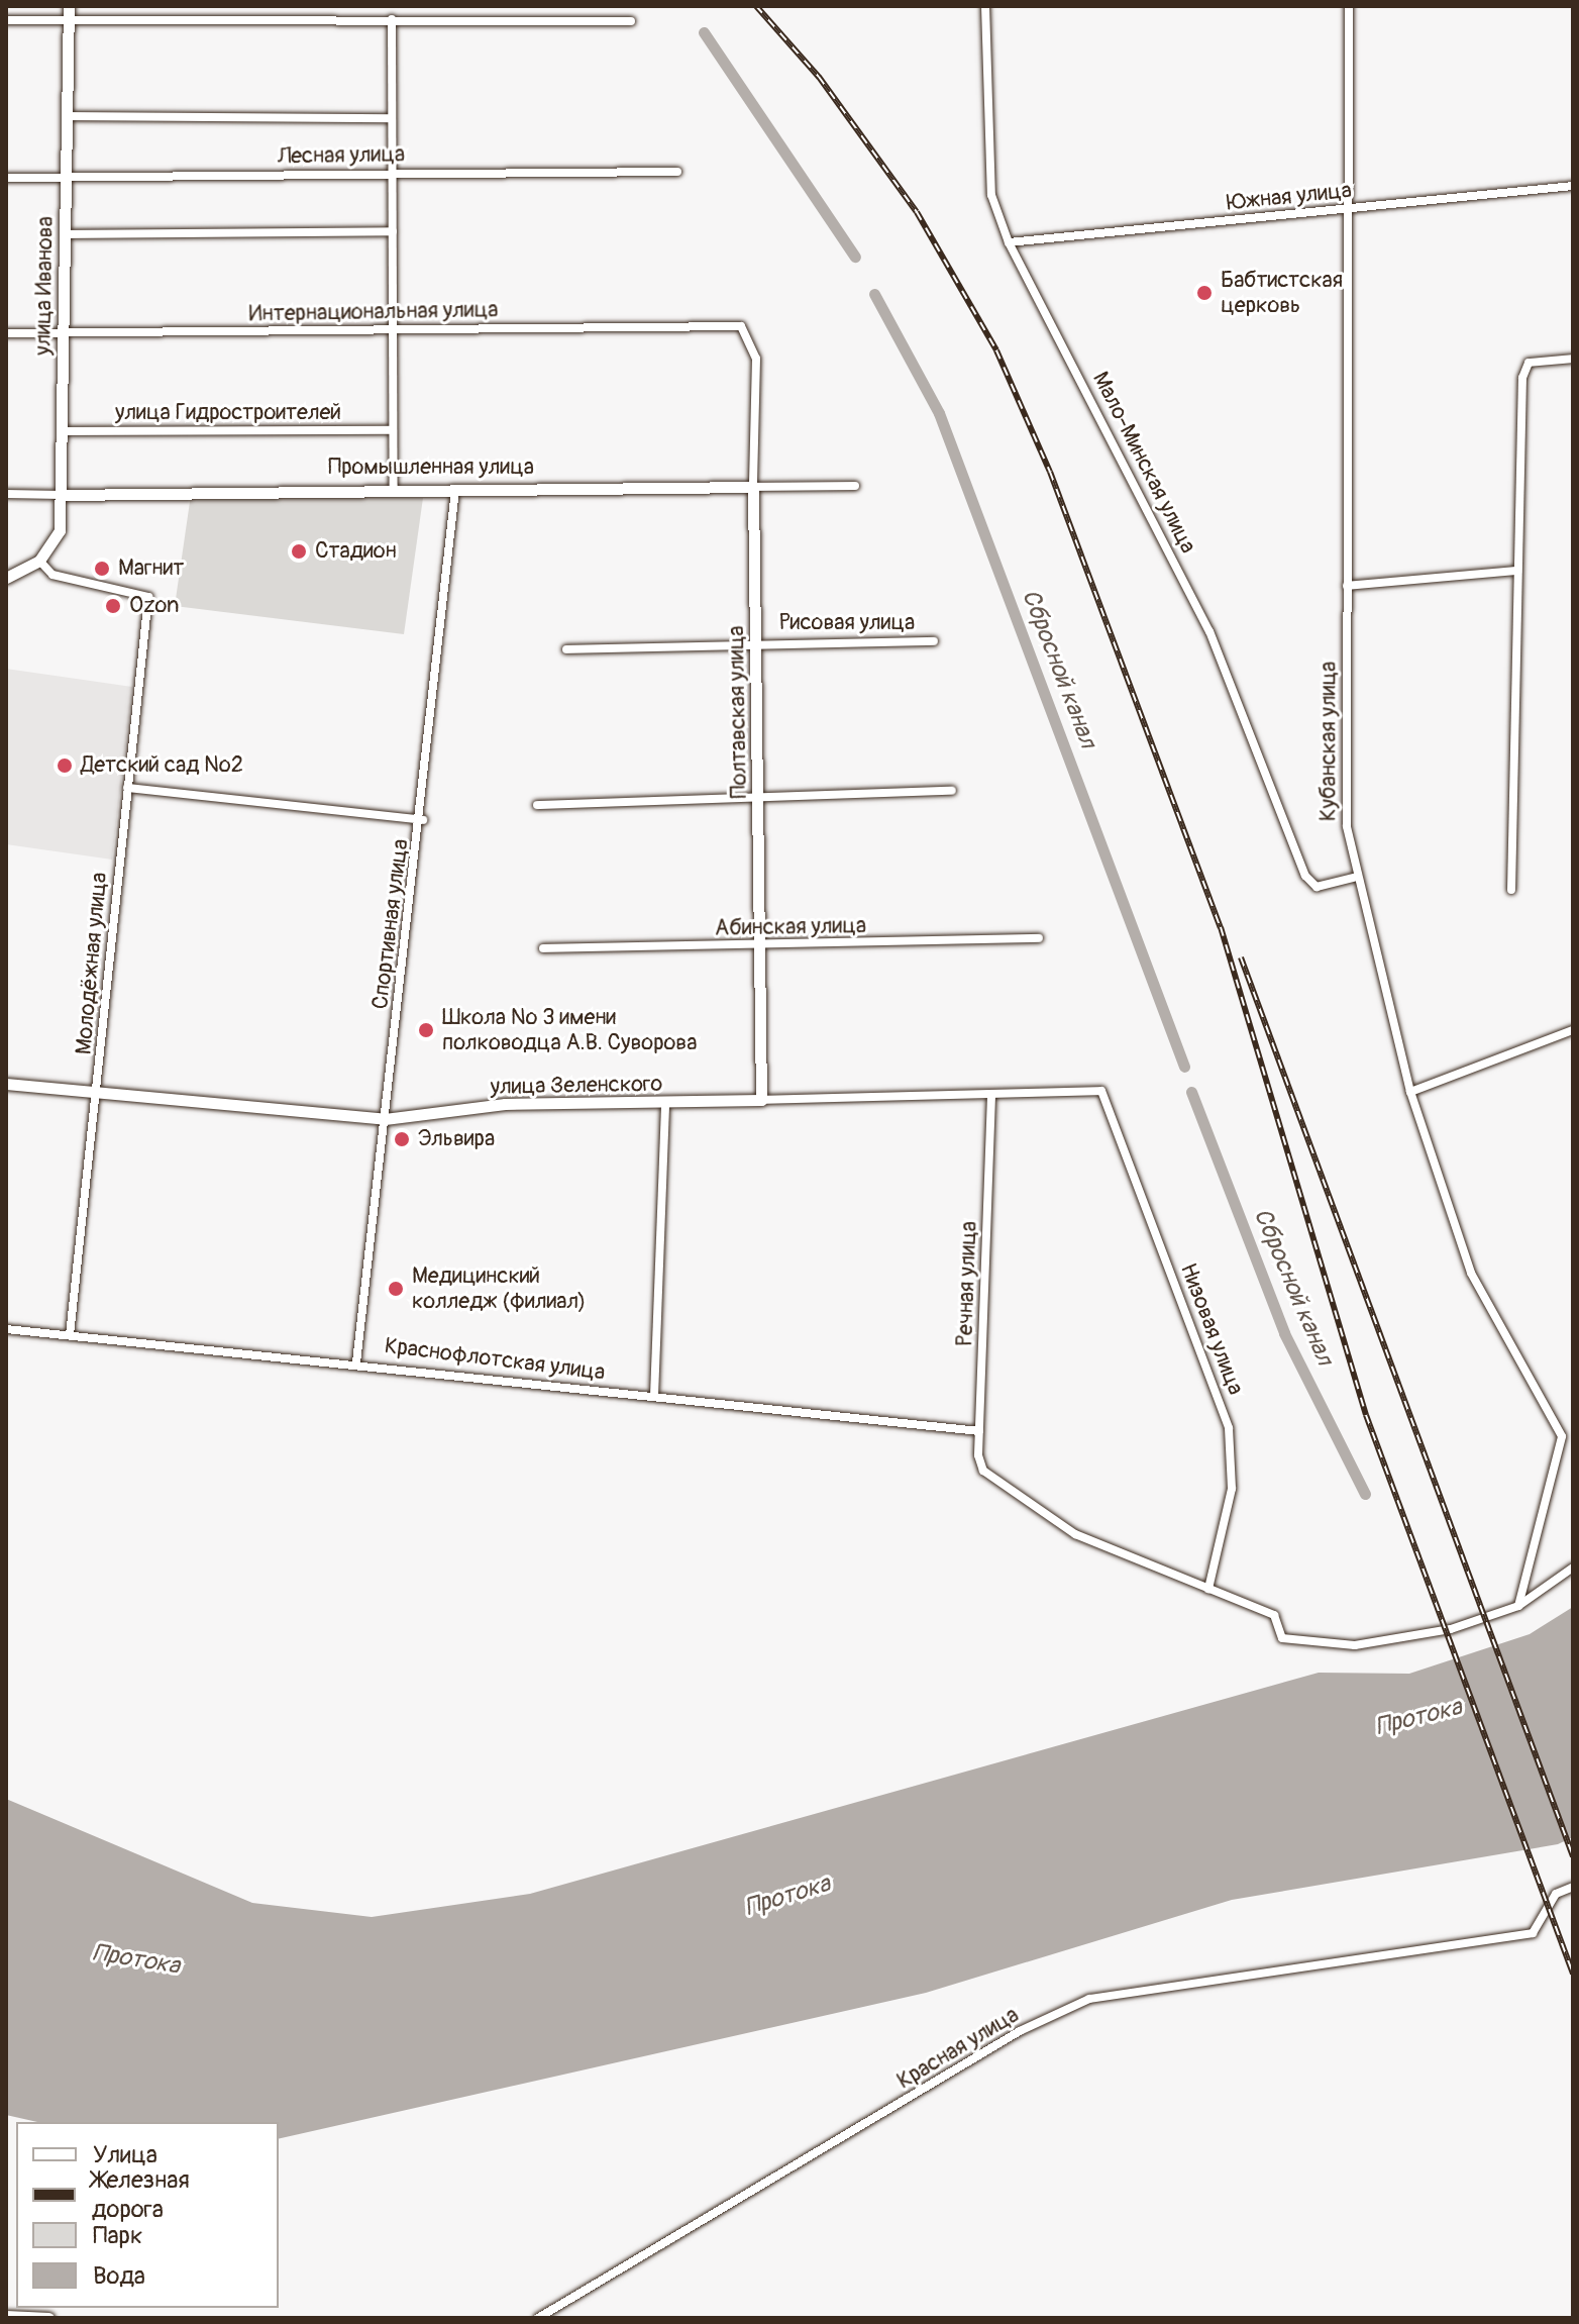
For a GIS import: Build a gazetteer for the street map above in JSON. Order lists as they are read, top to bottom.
{
  "streets": {
    "street": [
      "Лесная улица",
      "Южная улица",
      "улица Иванова",
      "Интернациональная улица",
      "улица Гидростроителей",
      "Мало-Минская улица",
      "Промышленная улица",
      "Рисовая улица",
      "Полтавская улица",
      "Кубанская улица",
      "Спортивная улица",
      "Абинская улица",
      "Молодёжная улица",
      "улица Зеленского",
      "Речная улица",
      "Низовая улица",
      "Краснофлотская улица",
      "Красная улица"
    ]
  },
  "crossings": [
    ["Лесная улица", "улица Иванова"],
    ["Южная улица", "Мало-Минская улица"],
    ["Южная улица", "Кубанская улица"],
    ["улица Иванова", "Интернациональная улица"],
    ["улица Иванова", "улица Гидростроителей"],
    ["улица Иванова", "Промышленная улица"],
    ["улица Иванова", "Молодёжная улица"],
    ["Интернациональная улица", "Полтавская улица"],
    ["Мало-Минская улица", "Кубанская улица"],
    ["Промышленная улица", "Полтавская улица"],
    ["Промышленная улица", "Спортивная улица"],
    ["Рисовая улица", "Полтавская улица"],
    ["Полтавская улица", "Абинская улица"],
    ["Полтавская улица", "улица Зеленского"],
    ["Спортивная улица", "улица Зеленского"],
    ["Спортивная улица", "Краснофлотская улица"],
    ["Молодёжная улица", "улица Зеленского"],
    ["Молодёжная улица", "Краснофлотская улица"],
    ["улица Зеленского", "Речная улица"],
    ["улица Зеленского", "Низовая улица"],
    ["Речная улица", "Низовая улица"],
    ["Речная улица", "Краснофлотская улица"]
  ],
  "water": ["Сбросной канал", "Протока"],
  "places": [
    "Бабтистская церковь",
    "Стадион",
    "Магнит",
    "Ozon",
    "Детский сад №2",
    "Школа № 3 имени полководца А.В. Суворова",
    "Эльвира",
    "Медицинский колледж (филиал)"
  ],
  "legend": [
    "Улица",
    "Железная дорога",
    "Парк",
    "Вода"
  ]
}
